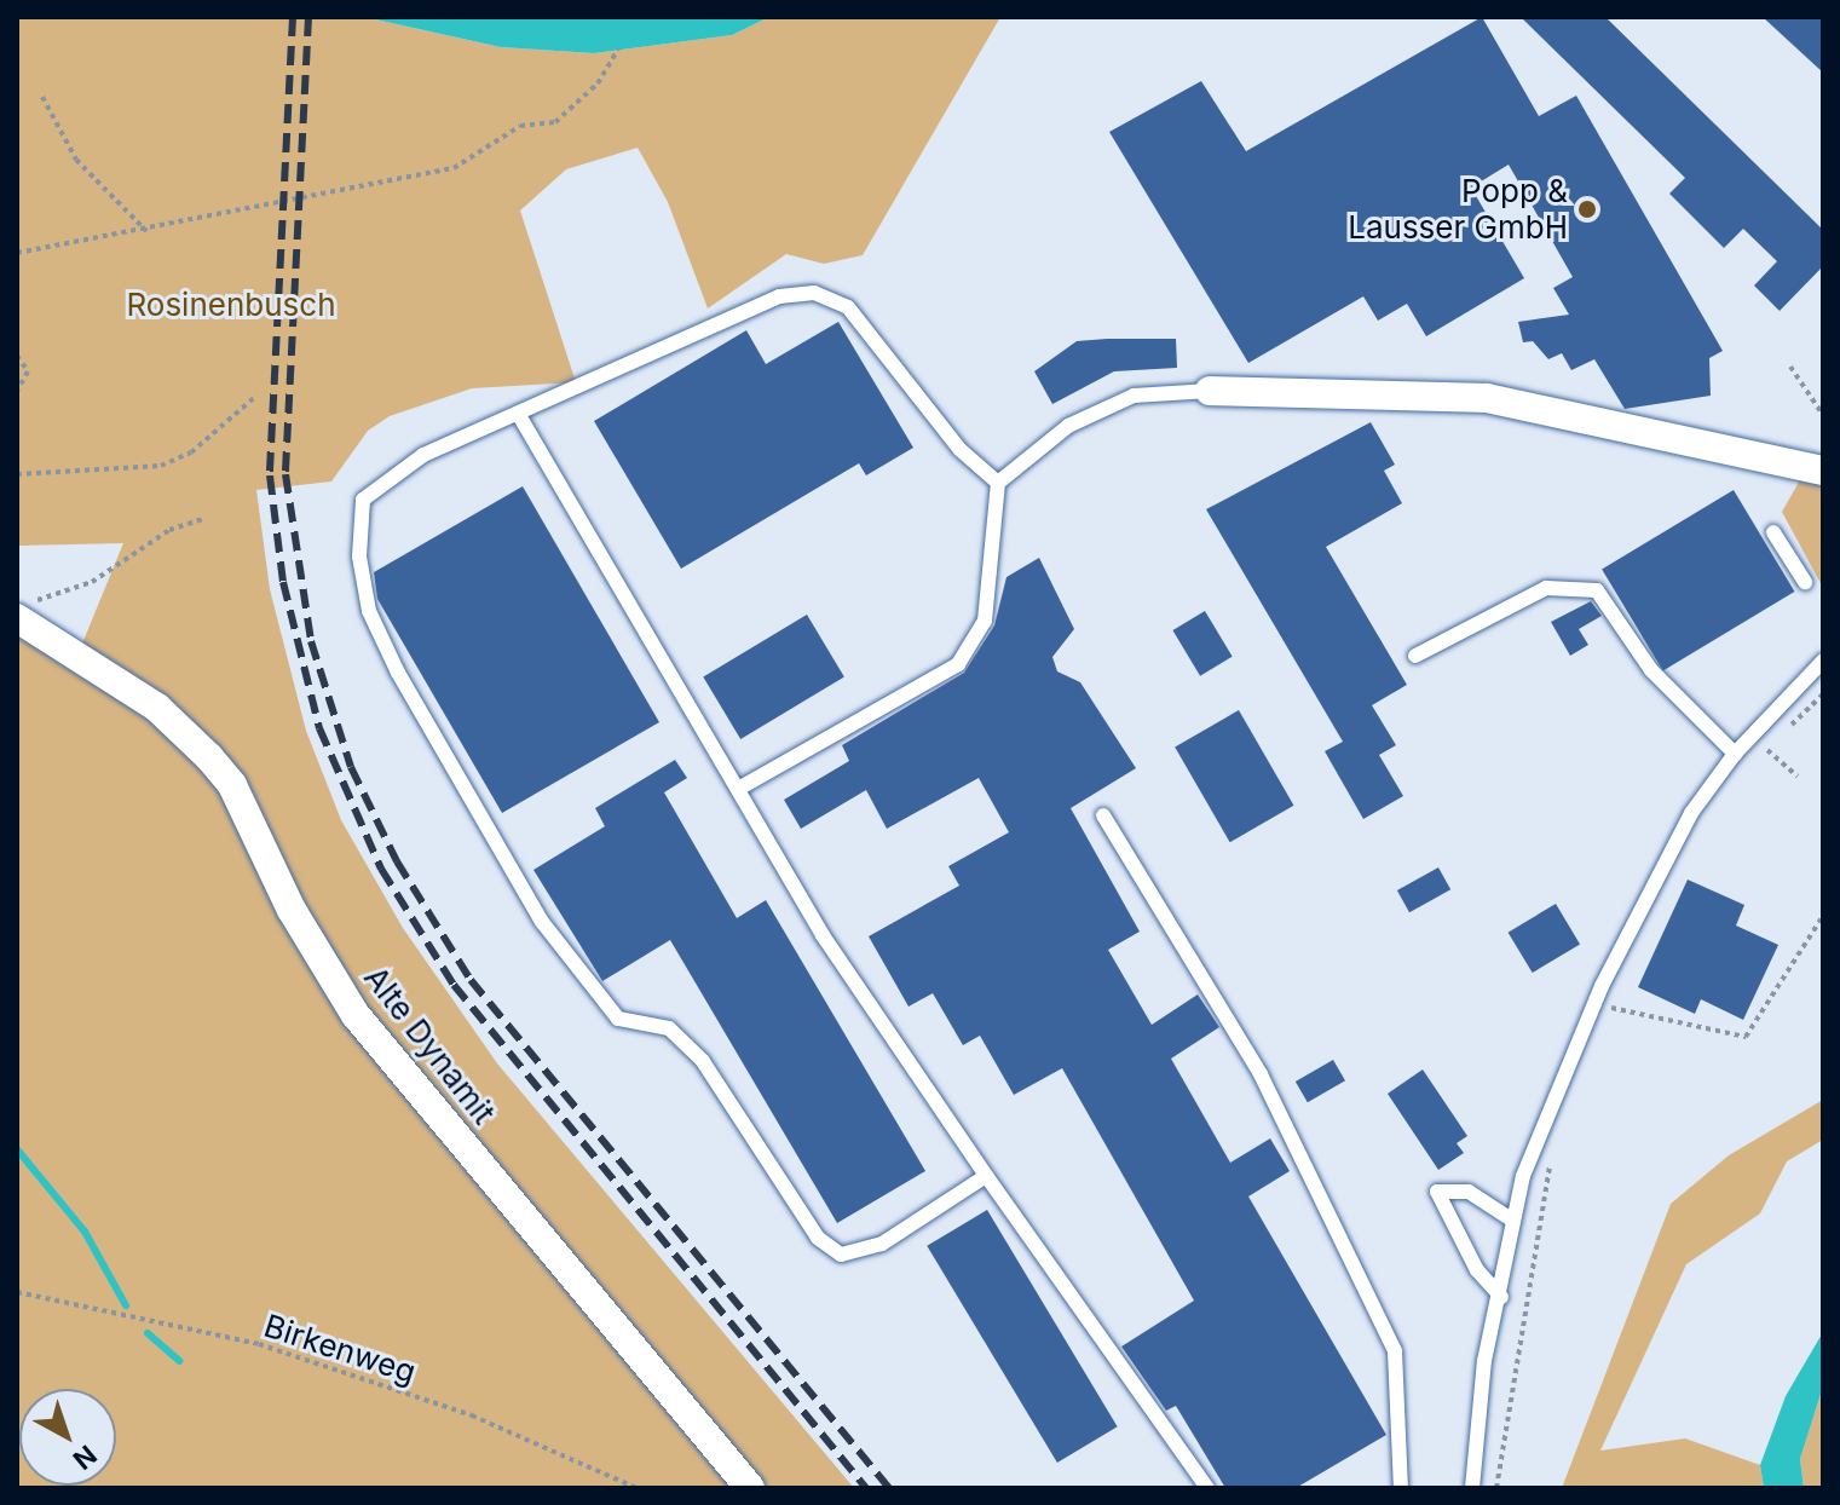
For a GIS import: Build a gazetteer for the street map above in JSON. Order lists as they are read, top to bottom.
{
  "streets": {
    "street": ["Alte Dynamit"],
    "path": ["Birkenweg"]
  },
  "parks": ["Rosinenbusch"],
  "places": ["Popp & Lausser GmbH"],
  "north": "bottom right"
}
